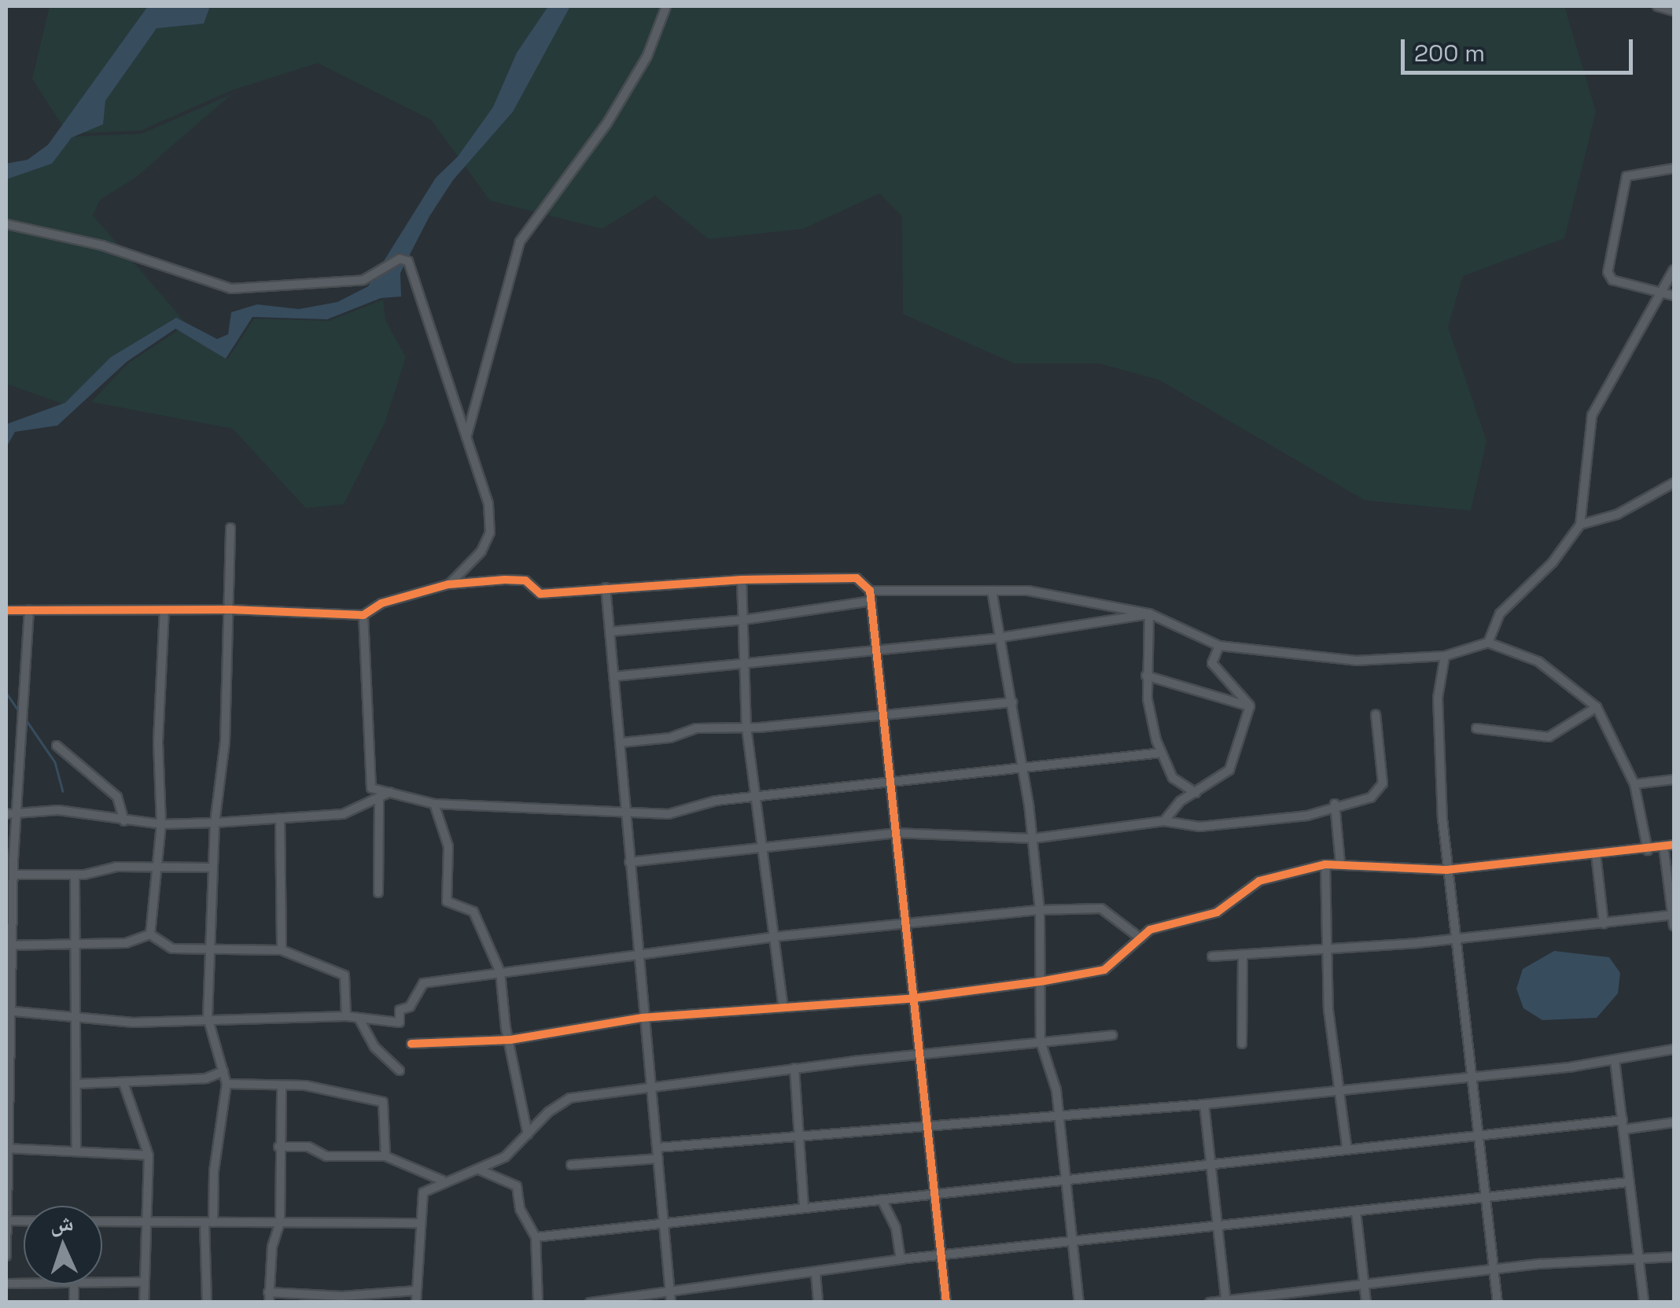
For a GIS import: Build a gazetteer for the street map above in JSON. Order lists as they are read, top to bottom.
{
  "scale_bar": "200 m",
  "north": "top"
}
